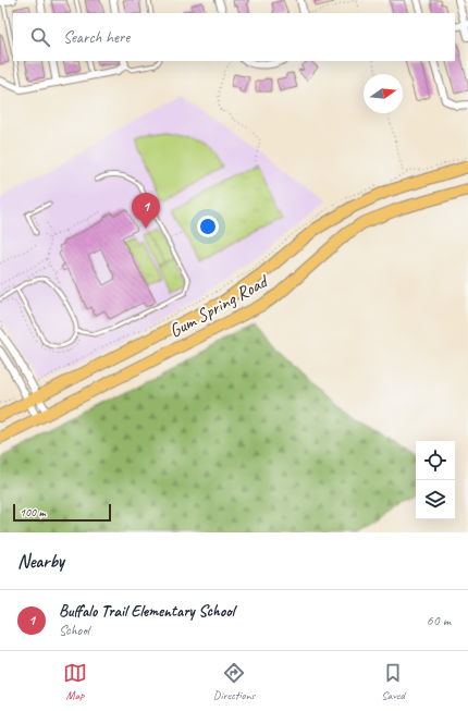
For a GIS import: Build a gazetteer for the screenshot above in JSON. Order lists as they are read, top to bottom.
{
  "streets": {
    "main road": ["Gum Spring Road"]
  },
  "scale_bar": "100 m",
  "north": "right",
  "page": {
    "search": "Search here",
    "pins": "1",
    "scale": "100 m",
    "heading": "Nearby",
    "list": [
      {
        "mark": "1",
        "name": "Buffalo Trail Elementary School",
        "note": "School",
        "value": "60 m"
      }
    ],
    "nav": ["Map", "Directions", "Saved"]
  }
}
